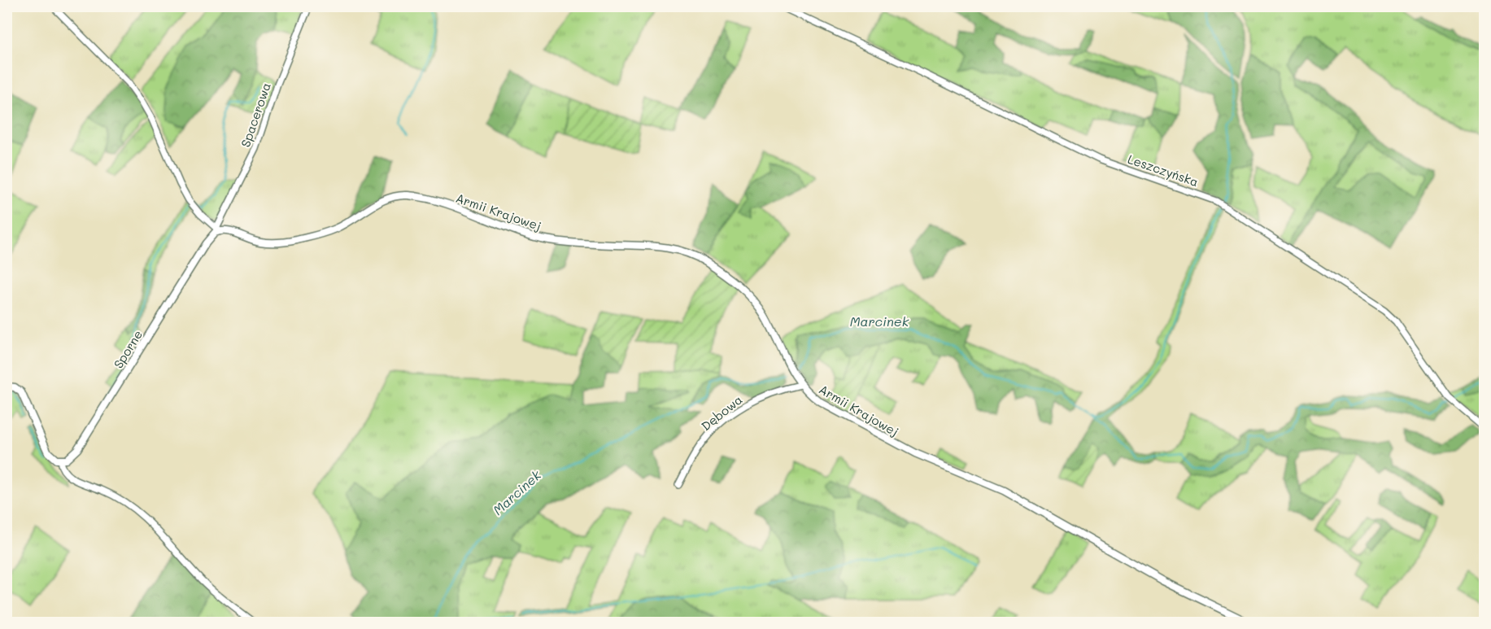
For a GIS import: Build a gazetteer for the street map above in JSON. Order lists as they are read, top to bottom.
{
  "streets": {
    "street": [
      "Spacerowa",
      "Leszczyńska",
      "Armii Krajowej",
      "Sporne",
      "Dębowa"
    ]
  },
  "crossings": [
    ["Spacerowa", "Armii Krajowej"],
    ["Spacerowa", "Sporne"],
    ["Armii Krajowej", "Sporne"],
    ["Armii Krajowej", "Dębowa"]
  ],
  "water": ["Marcinek"]
}
